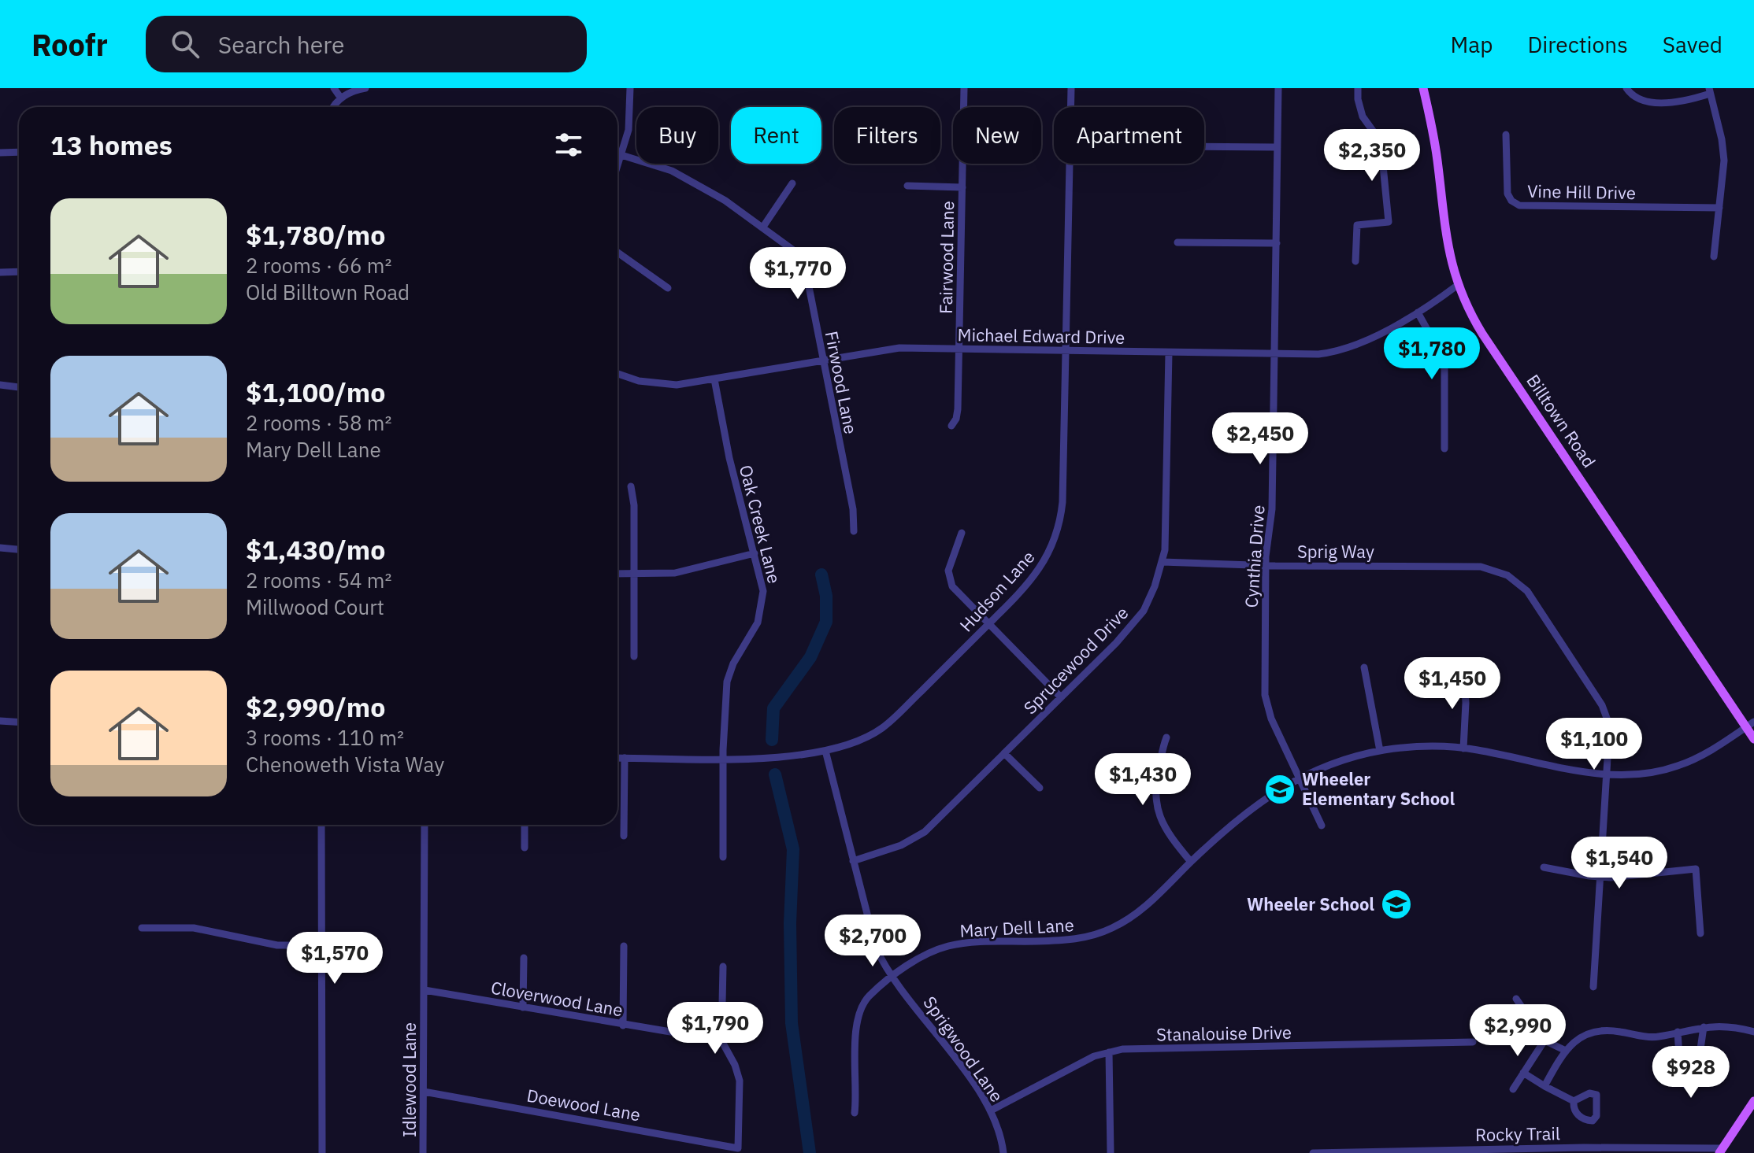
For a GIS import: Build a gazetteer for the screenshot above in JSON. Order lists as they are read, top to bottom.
{
  "streets": {
    "main road": ["Billtown Road"],
    "street": [
      "Vine Hill Drive",
      "Fairwood Lane",
      "Michael Edward Drive",
      "Firwood Lane",
      "Oak Creek Lane",
      "Sprig Way",
      "Cynthia Drive",
      "Hudson Lane",
      "Sprucewood Drive",
      "Mary Dell Lane",
      "Cloverwood Lane",
      "Stanalouise Drive",
      "Sprigwood Lane",
      "Idlewood Lane",
      "Doewood Lane",
      "Rocky Trail"
    ]
  },
  "crossings": [
    ["Fairwood Lane", "Michael Edward Drive"],
    ["Michael Edward Drive", "Firwood Lane"],
    ["Michael Edward Drive", "Billtown Road"],
    ["Michael Edward Drive", "Oak Creek Lane"],
    ["Michael Edward Drive", "Cynthia Drive"],
    ["Michael Edward Drive", "Hudson Lane"],
    ["Michael Edward Drive", "Sprucewood Drive"],
    ["Billtown Road", "Mary Dell Lane"],
    ["Oak Creek Lane", "Hudson Lane"],
    ["Sprig Way", "Cynthia Drive"],
    ["Sprig Way", "Sprucewood Drive"],
    ["Sprig Way", "Mary Dell Lane"],
    ["Cynthia Drive", "Mary Dell Lane"],
    ["Hudson Lane", "Sprigwood Lane"],
    ["Sprucewood Drive", "Sprigwood Lane"],
    ["Mary Dell Lane", "Sprigwood Lane"],
    ["Cloverwood Lane", "Idlewood Lane"],
    ["Cloverwood Lane", "Doewood Lane"],
    ["Stanalouise Drive", "Sprigwood Lane"],
    ["Idlewood Lane", "Doewood Lane"]
  ],
  "places": {
    "school or university": ["Wheeler Elementary School", "Wheeler School"]
  },
  "page": {
    "header": "Roofr",
    "search": "Search here",
    "nav": ["Map", "Directions", "Saved"],
    "chip": [
      "Buy",
      "Rent",
      "Filters",
      "New",
      "Apartment"
    ],
    "heading": "13 homes",
    "price": [
      "$2,350",
      "$1,770",
      "$1,780",
      "$2,450",
      "$1,450",
      "$1,100",
      "$1,430",
      "$1,540",
      "$2,700",
      "$1,570",
      "$1,790",
      "$2,990",
      "$928"
    ],
    "list": [
      {
        "name": "$1,780/mo",
        "note": "2 rooms · 66 m² · Old Billtown Road"
      },
      {
        "name": "$1,100/mo",
        "note": "2 rooms · 58 m² · Mary Dell Lane"
      },
      {
        "name": "$1,430/mo",
        "note": "2 rooms · 54 m² · Millwood Court"
      },
      {
        "name": "$2,990/mo",
        "note": "3 rooms · 110 m² · Chenoweth Vista Way"
      }
    ]
  }
}
